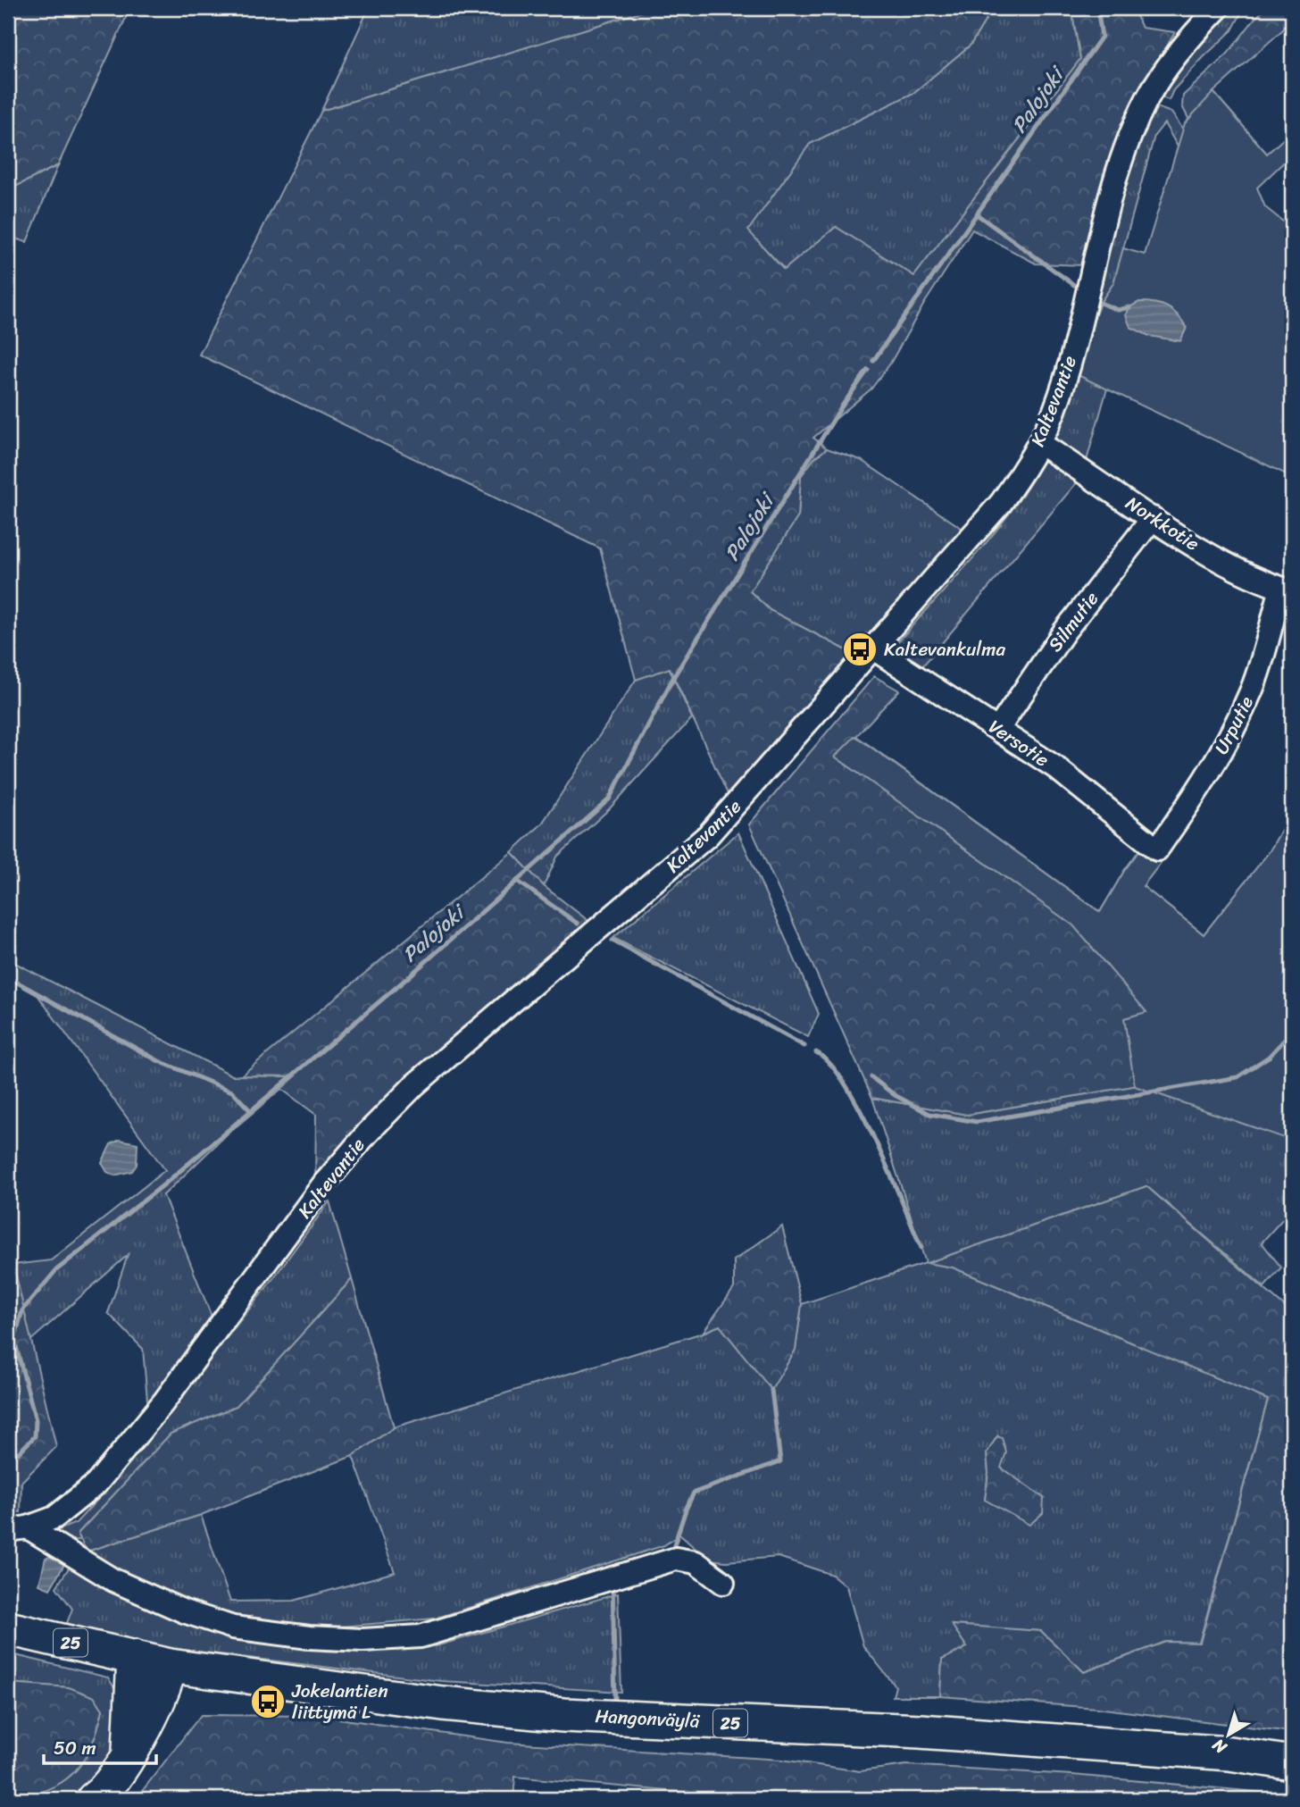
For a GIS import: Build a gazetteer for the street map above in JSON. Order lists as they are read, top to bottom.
{
  "streets": {
    "highway": ["25", "Hangonväylä"],
    "street": [
      "Kaltevantie",
      "Norkkotie",
      "Silmutie",
      "Urputie",
      "Versotie"
    ]
  },
  "crossings": [
    ["Kaltevantie", "Norkkotie"],
    ["Kaltevantie", "Versotie"],
    ["Norkkotie", "Silmutie"],
    ["Norkkotie", "Urputie"],
    ["Silmutie", "Versotie"],
    ["Urputie", "Versotie"]
  ],
  "water": ["Palojoki"],
  "places": {
    "bus stop": ["Kaltevankulma", "Jokelantien liittymä L"]
  },
  "scale_bar": "50 m",
  "north": "bottom left"
}
